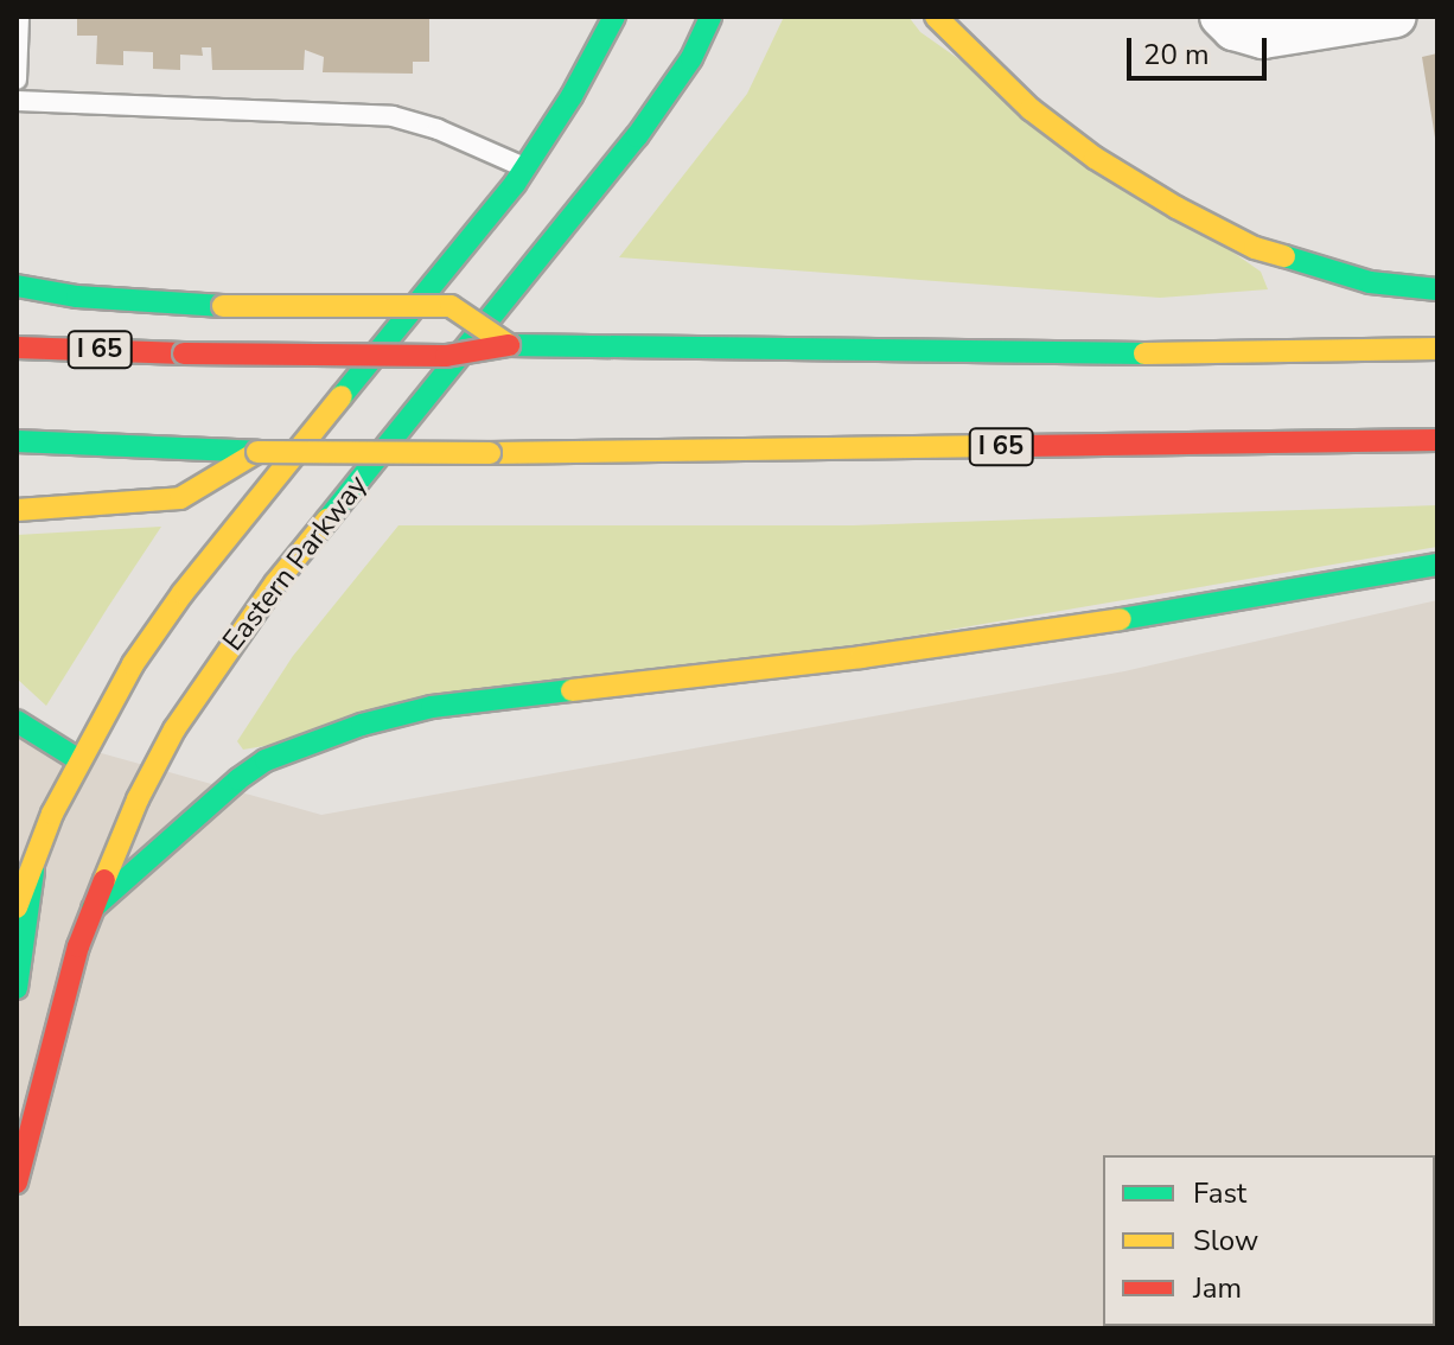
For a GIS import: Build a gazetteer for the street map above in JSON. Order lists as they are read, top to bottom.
{
  "streets": {
    "main road": ["I 65", "Eastern Parkway"]
  },
  "legend": ["Fast", "Slow", "Jam"],
  "scale_bar": "20 m"
}
